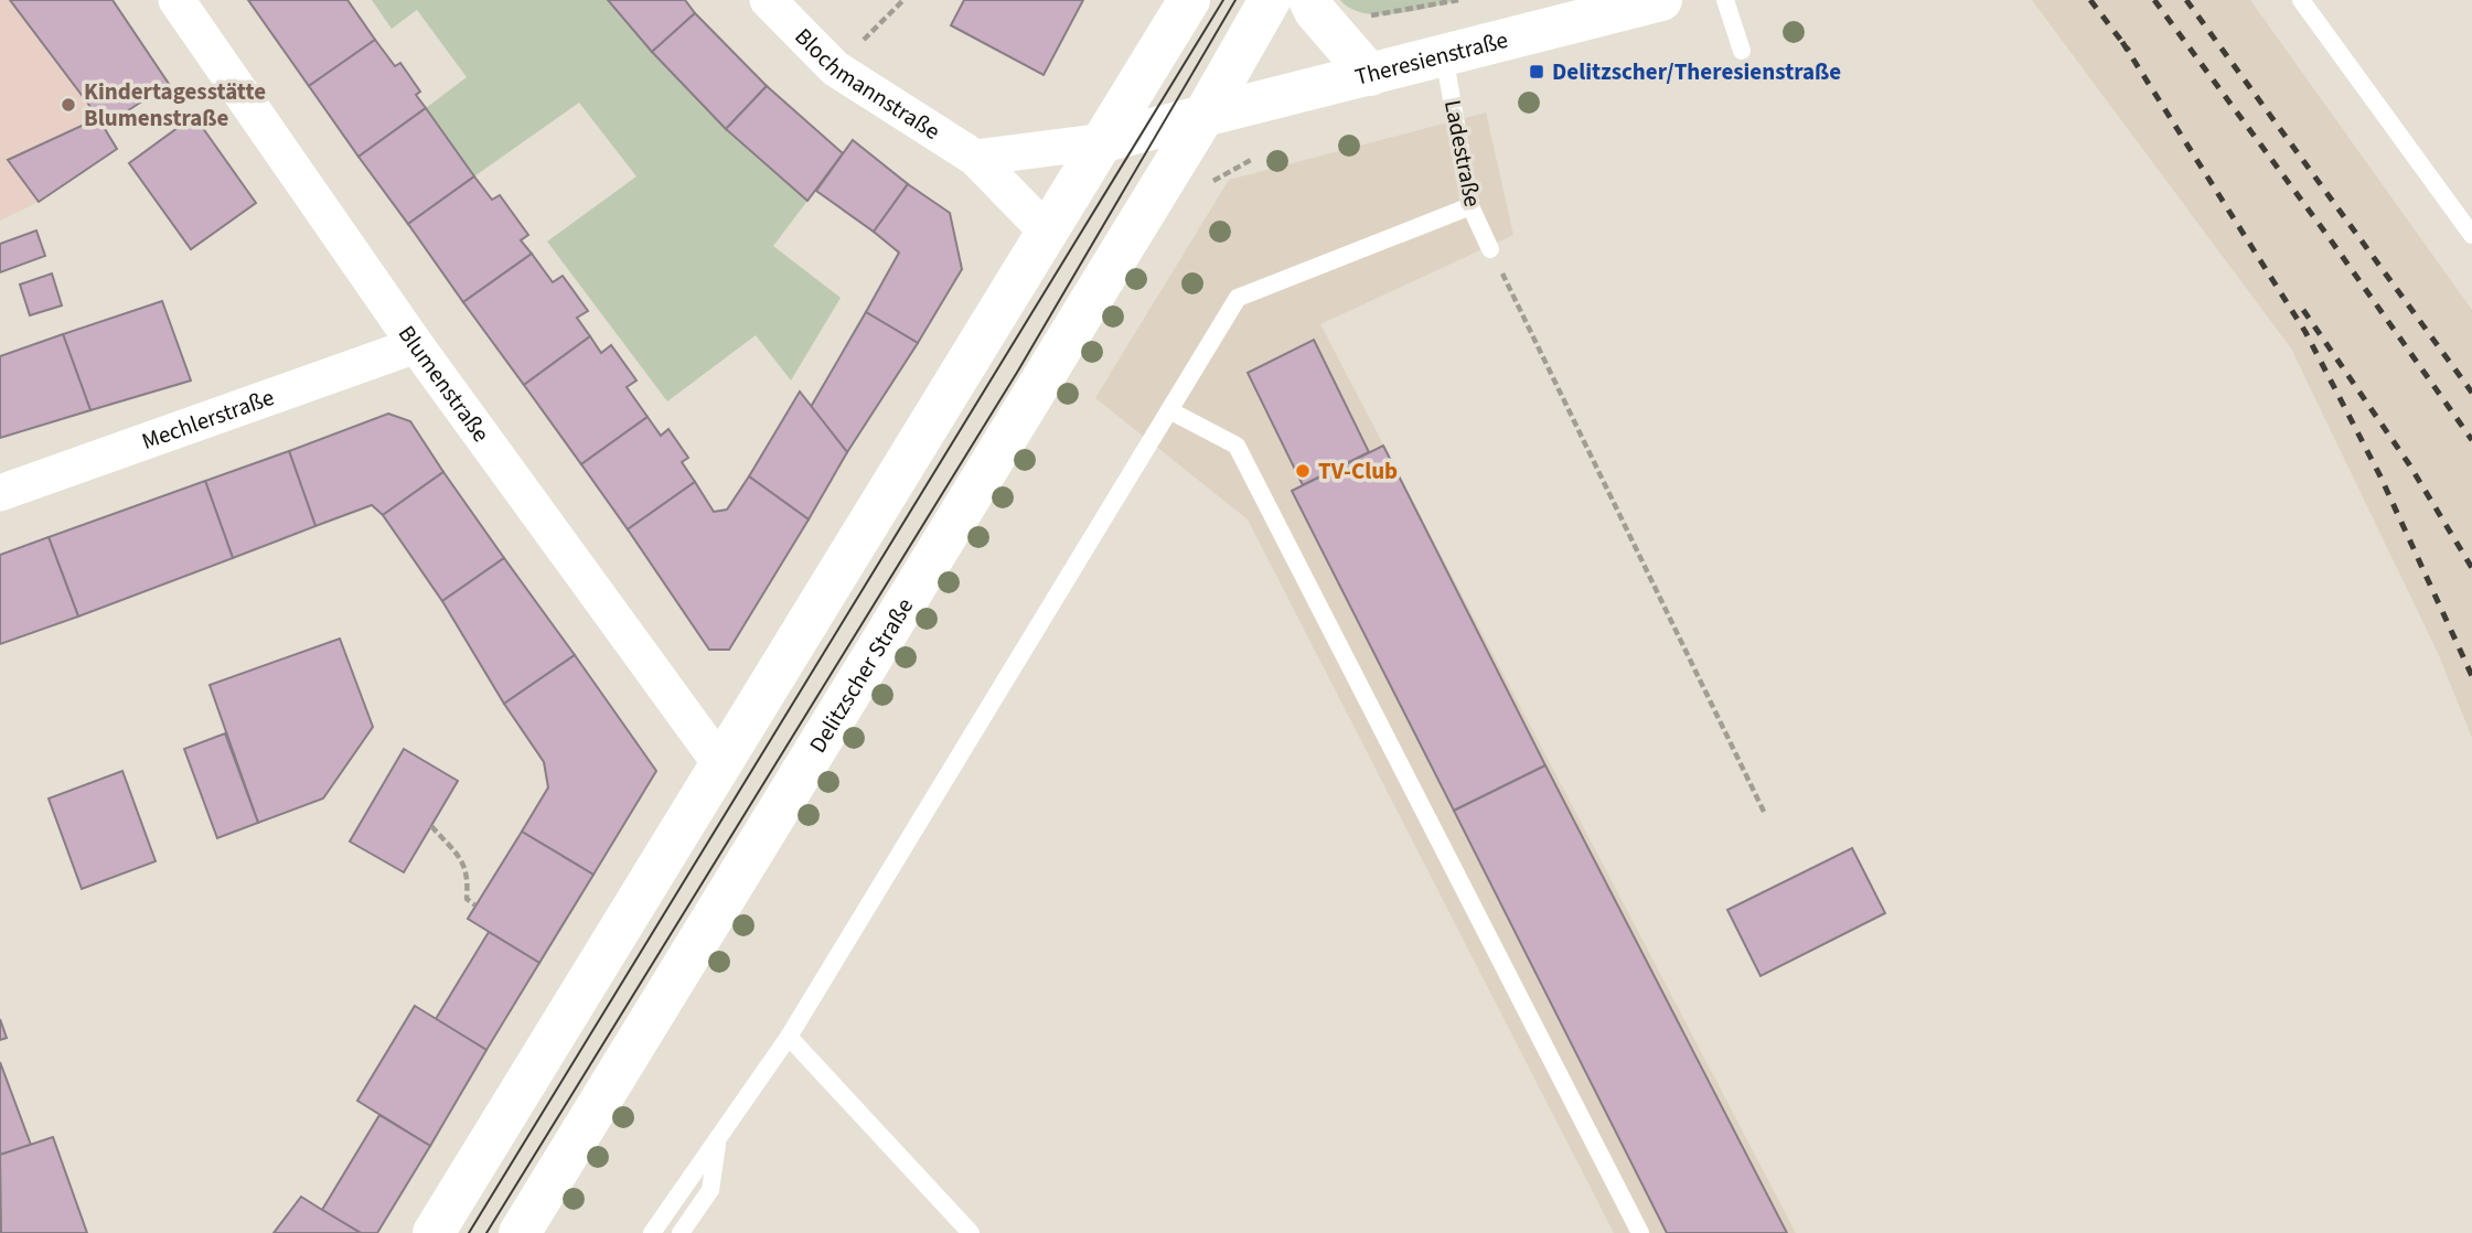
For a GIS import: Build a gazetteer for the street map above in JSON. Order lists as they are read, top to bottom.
{
  "streets": {
    "main road": ["Theresienstraße", "Delitzscher Straße"],
    "street": ["Blochmannstraße", "Blumenstraße", "Mechlerstraße"],
    "lane": ["Ladestraße"]
  },
  "crossings": [
    ["Theresienstraße", "Ladestraße"],
    ["Theresienstraße", "Delitzscher Straße"],
    ["Blumenstraße", "Mechlerstraße"]
  ],
  "places": {
    "transit": ["Delitzscher/Theresienstraße"],
    "other": ["Kindertagesstätte Blumenstraße", "TV-Club"]
  }
}
